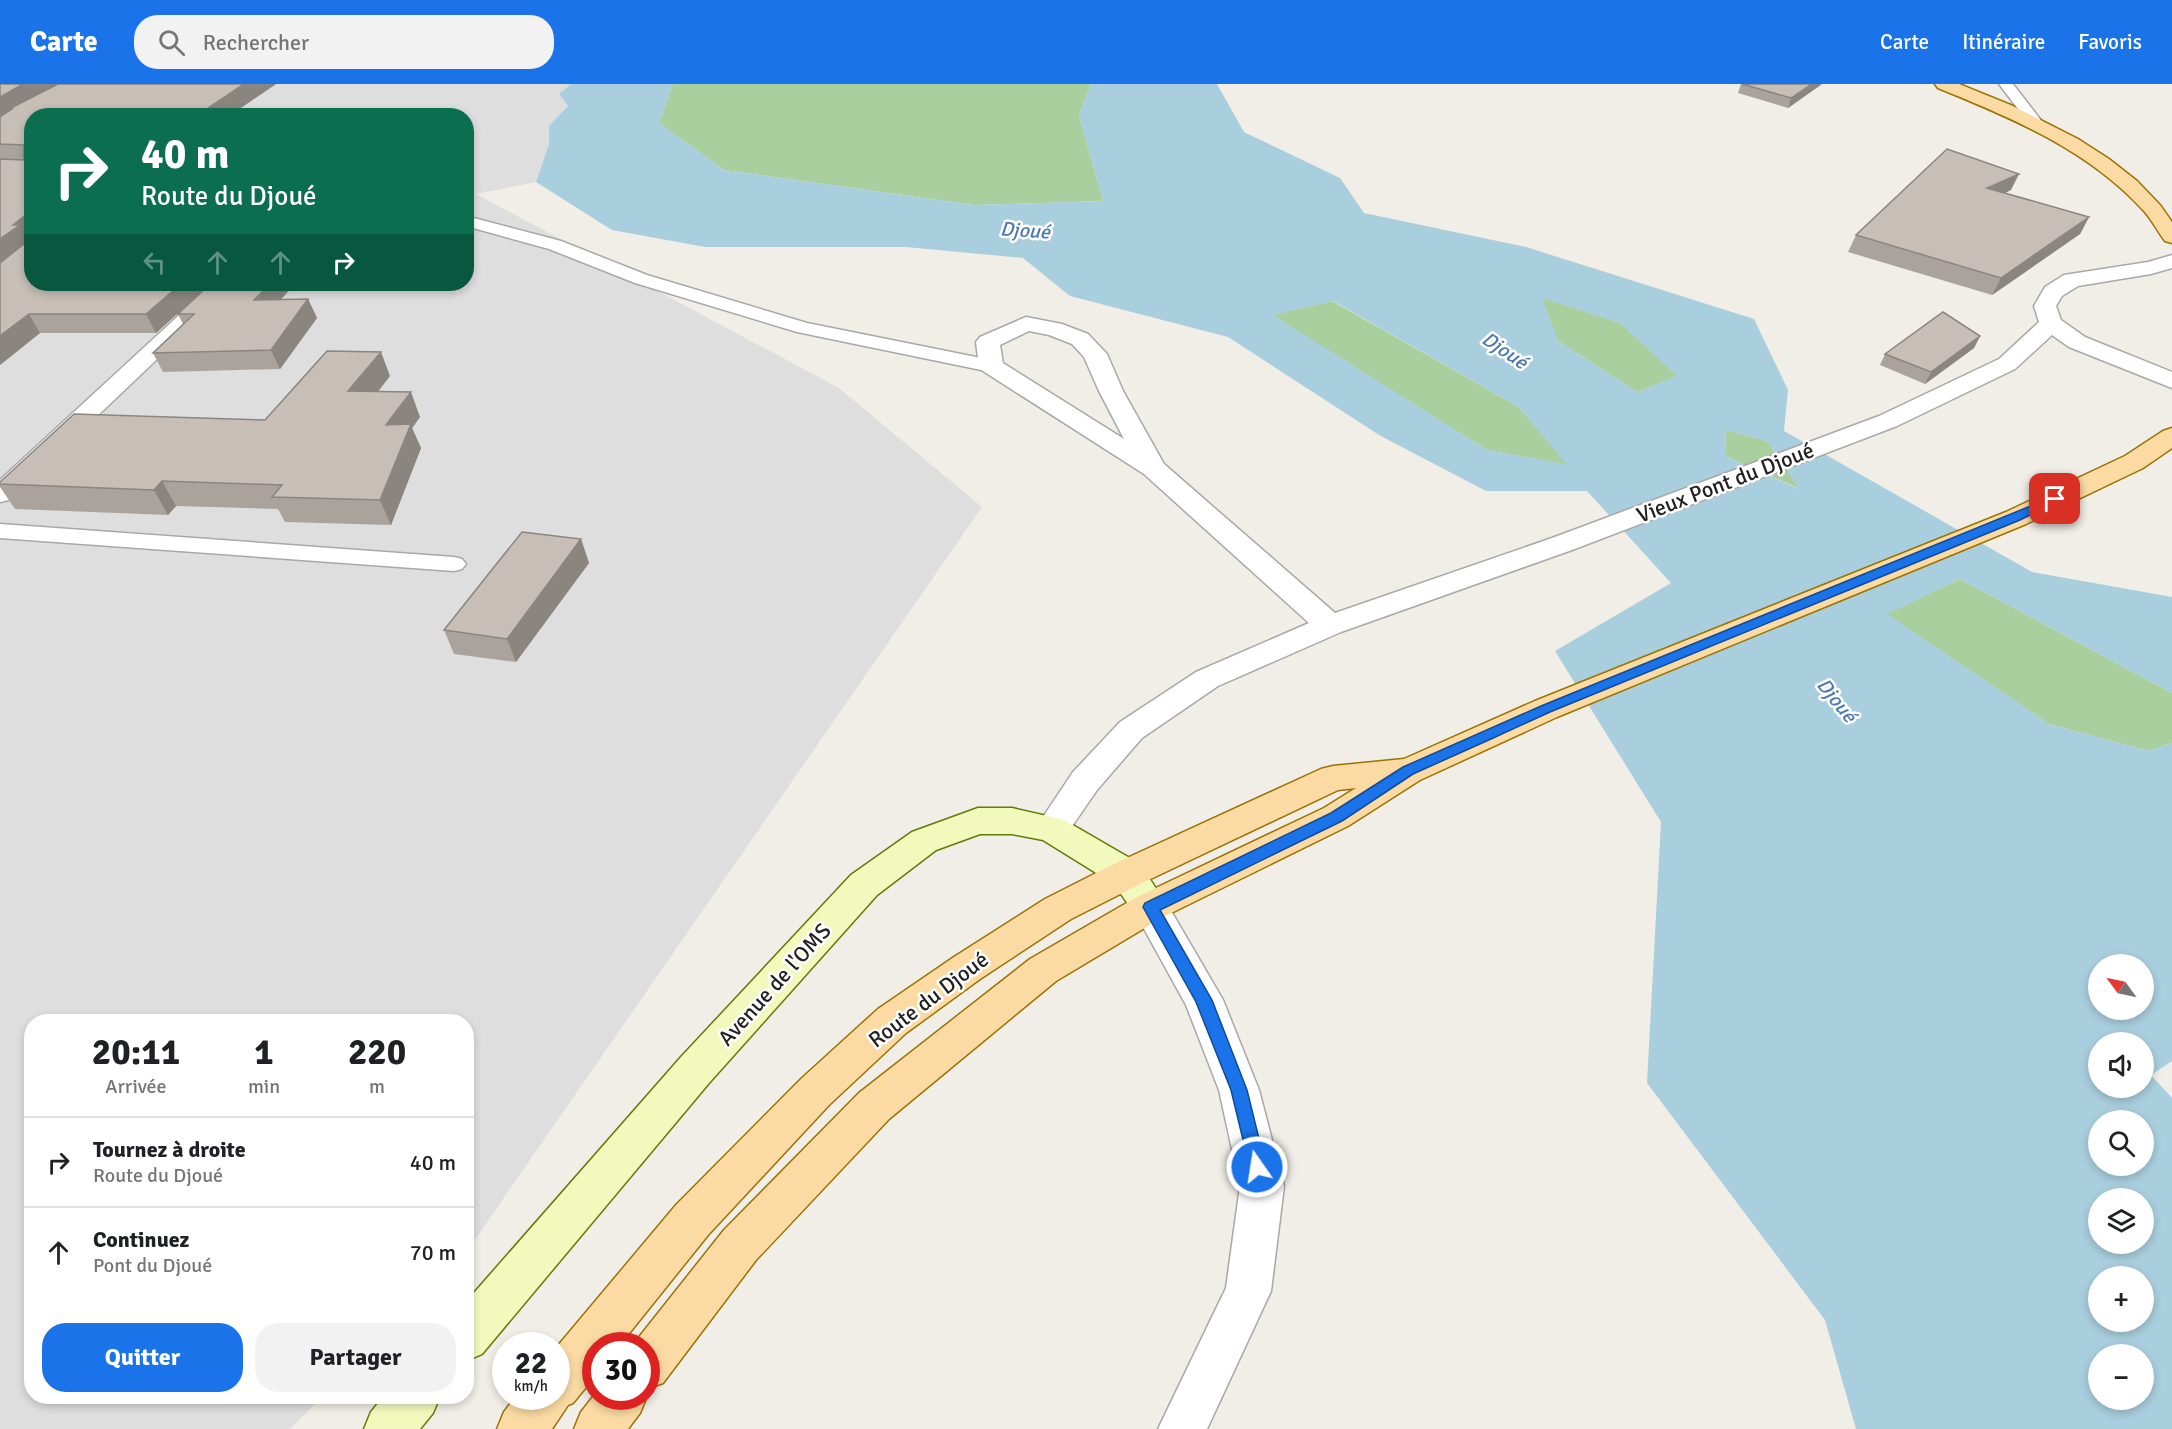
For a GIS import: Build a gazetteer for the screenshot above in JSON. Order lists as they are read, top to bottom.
{
  "streets": {
    "main road": ["Route du Djoué"],
    "street": ["Vieux Pont du Djoué", "Avenue de l'OMS"]
  },
  "crossings": [
    ["Vieux Pont du Djoué", "Avenue de l'OMS"],
    ["Avenue de l'OMS", "Route du Djoué"]
  ],
  "water": ["Djoué"],
  "north": "top left",
  "page": {
    "header": "Carte",
    "search": "Rechercher",
    "nav": ["Carte", "Itinéraire", "Favoris"],
    "turn": ["40 m", "Route du Djoué"],
    "map_buttons": ["+", "−"],
    "eta": [
      "20:11",
      "Arrivée",
      "1",
      "min",
      "220",
      "m"
    ],
    "list": [
      {
        "name": "Tournez à droite",
        "note": "Route du Djoué",
        "value": "40 m"
      },
      {
        "name": "Continuez",
        "note": "Pont du Djoué",
        "value": "70 m"
      }
    ],
    "buttons": ["Quitter", "Partager"],
    "speed": "22 km/h",
    "limit": "30"
  }
}
